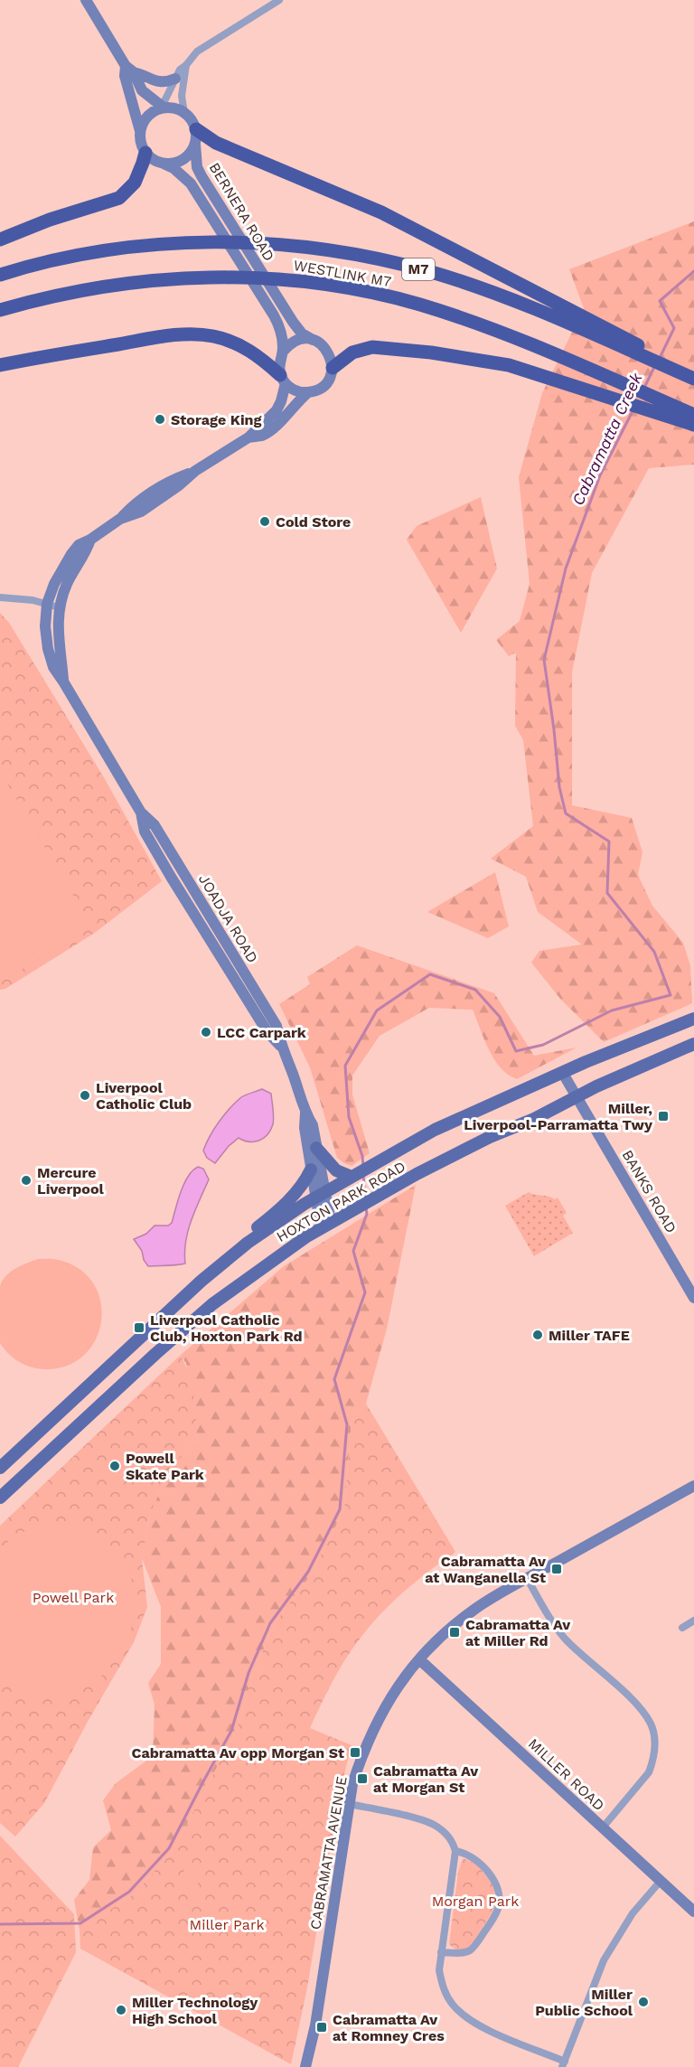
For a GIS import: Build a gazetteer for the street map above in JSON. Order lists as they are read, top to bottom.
{
  "streets": {
    "highway": ["M7", "WESTLINK M7"],
    "main road": [
      "BERNERA ROAD",
      "JOADJA ROAD",
      "BANKS ROAD",
      "HOXTON PARK ROAD",
      "MILLER ROAD",
      "CABRAMATTA AVENUE"
    ]
  },
  "crossings": [
    ["JOADJA ROAD", "HOXTON PARK ROAD"],
    ["BANKS ROAD", "HOXTON PARK ROAD"],
    ["MILLER ROAD", "CABRAMATTA AVENUE"]
  ],
  "water": ["Cabramatta Creek"],
  "parks": ["Powell Park", "Morgan Park", "Miller Park"],
  "places": {
    "other": [
      "Storage King",
      "Cold Store",
      "LCC Carpark",
      "Liverpool Catholic Club",
      "Mercure Liverpool",
      "Miller TAFE",
      "Powell Skate Park",
      "Miller Public School",
      "Miller Technology High School"
    ],
    "transit": [
      "Miller, Liverpool-Parramatta Twy",
      "Liverpool Catholic Club, Hoxton Park Rd",
      "Cabramatta Av at Wanganella St",
      "Cabramatta Av at Miller Rd",
      "Cabramatta Av opp Morgan St",
      "Cabramatta Av at Morgan St",
      "Cabramatta Av at Romney Cres"
    ]
  }
}
